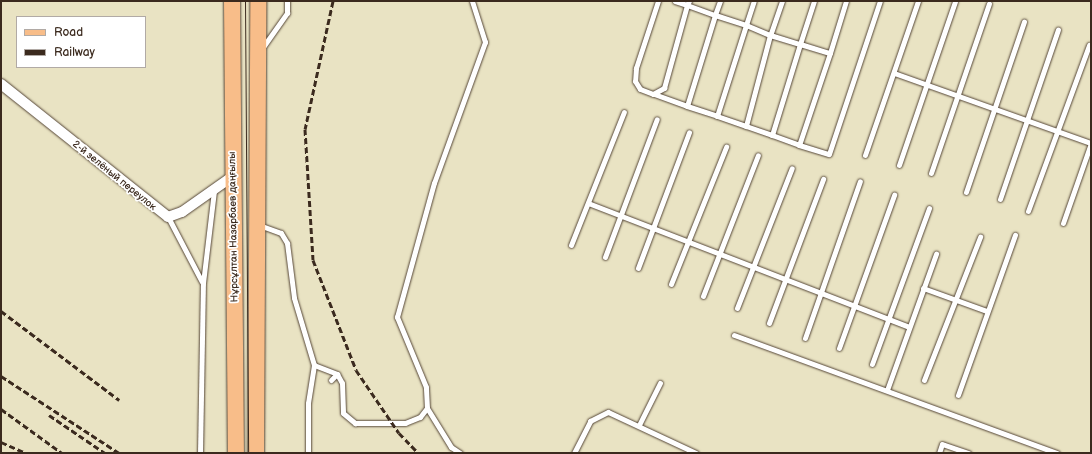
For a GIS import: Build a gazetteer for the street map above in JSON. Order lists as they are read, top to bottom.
{
  "streets": {
    "main road": ["Нұрсұлтан Назарбаев даңғылы"],
    "street": ["2-й зелёный переулок"]
  },
  "legend": ["Road", "Railway"]
}
